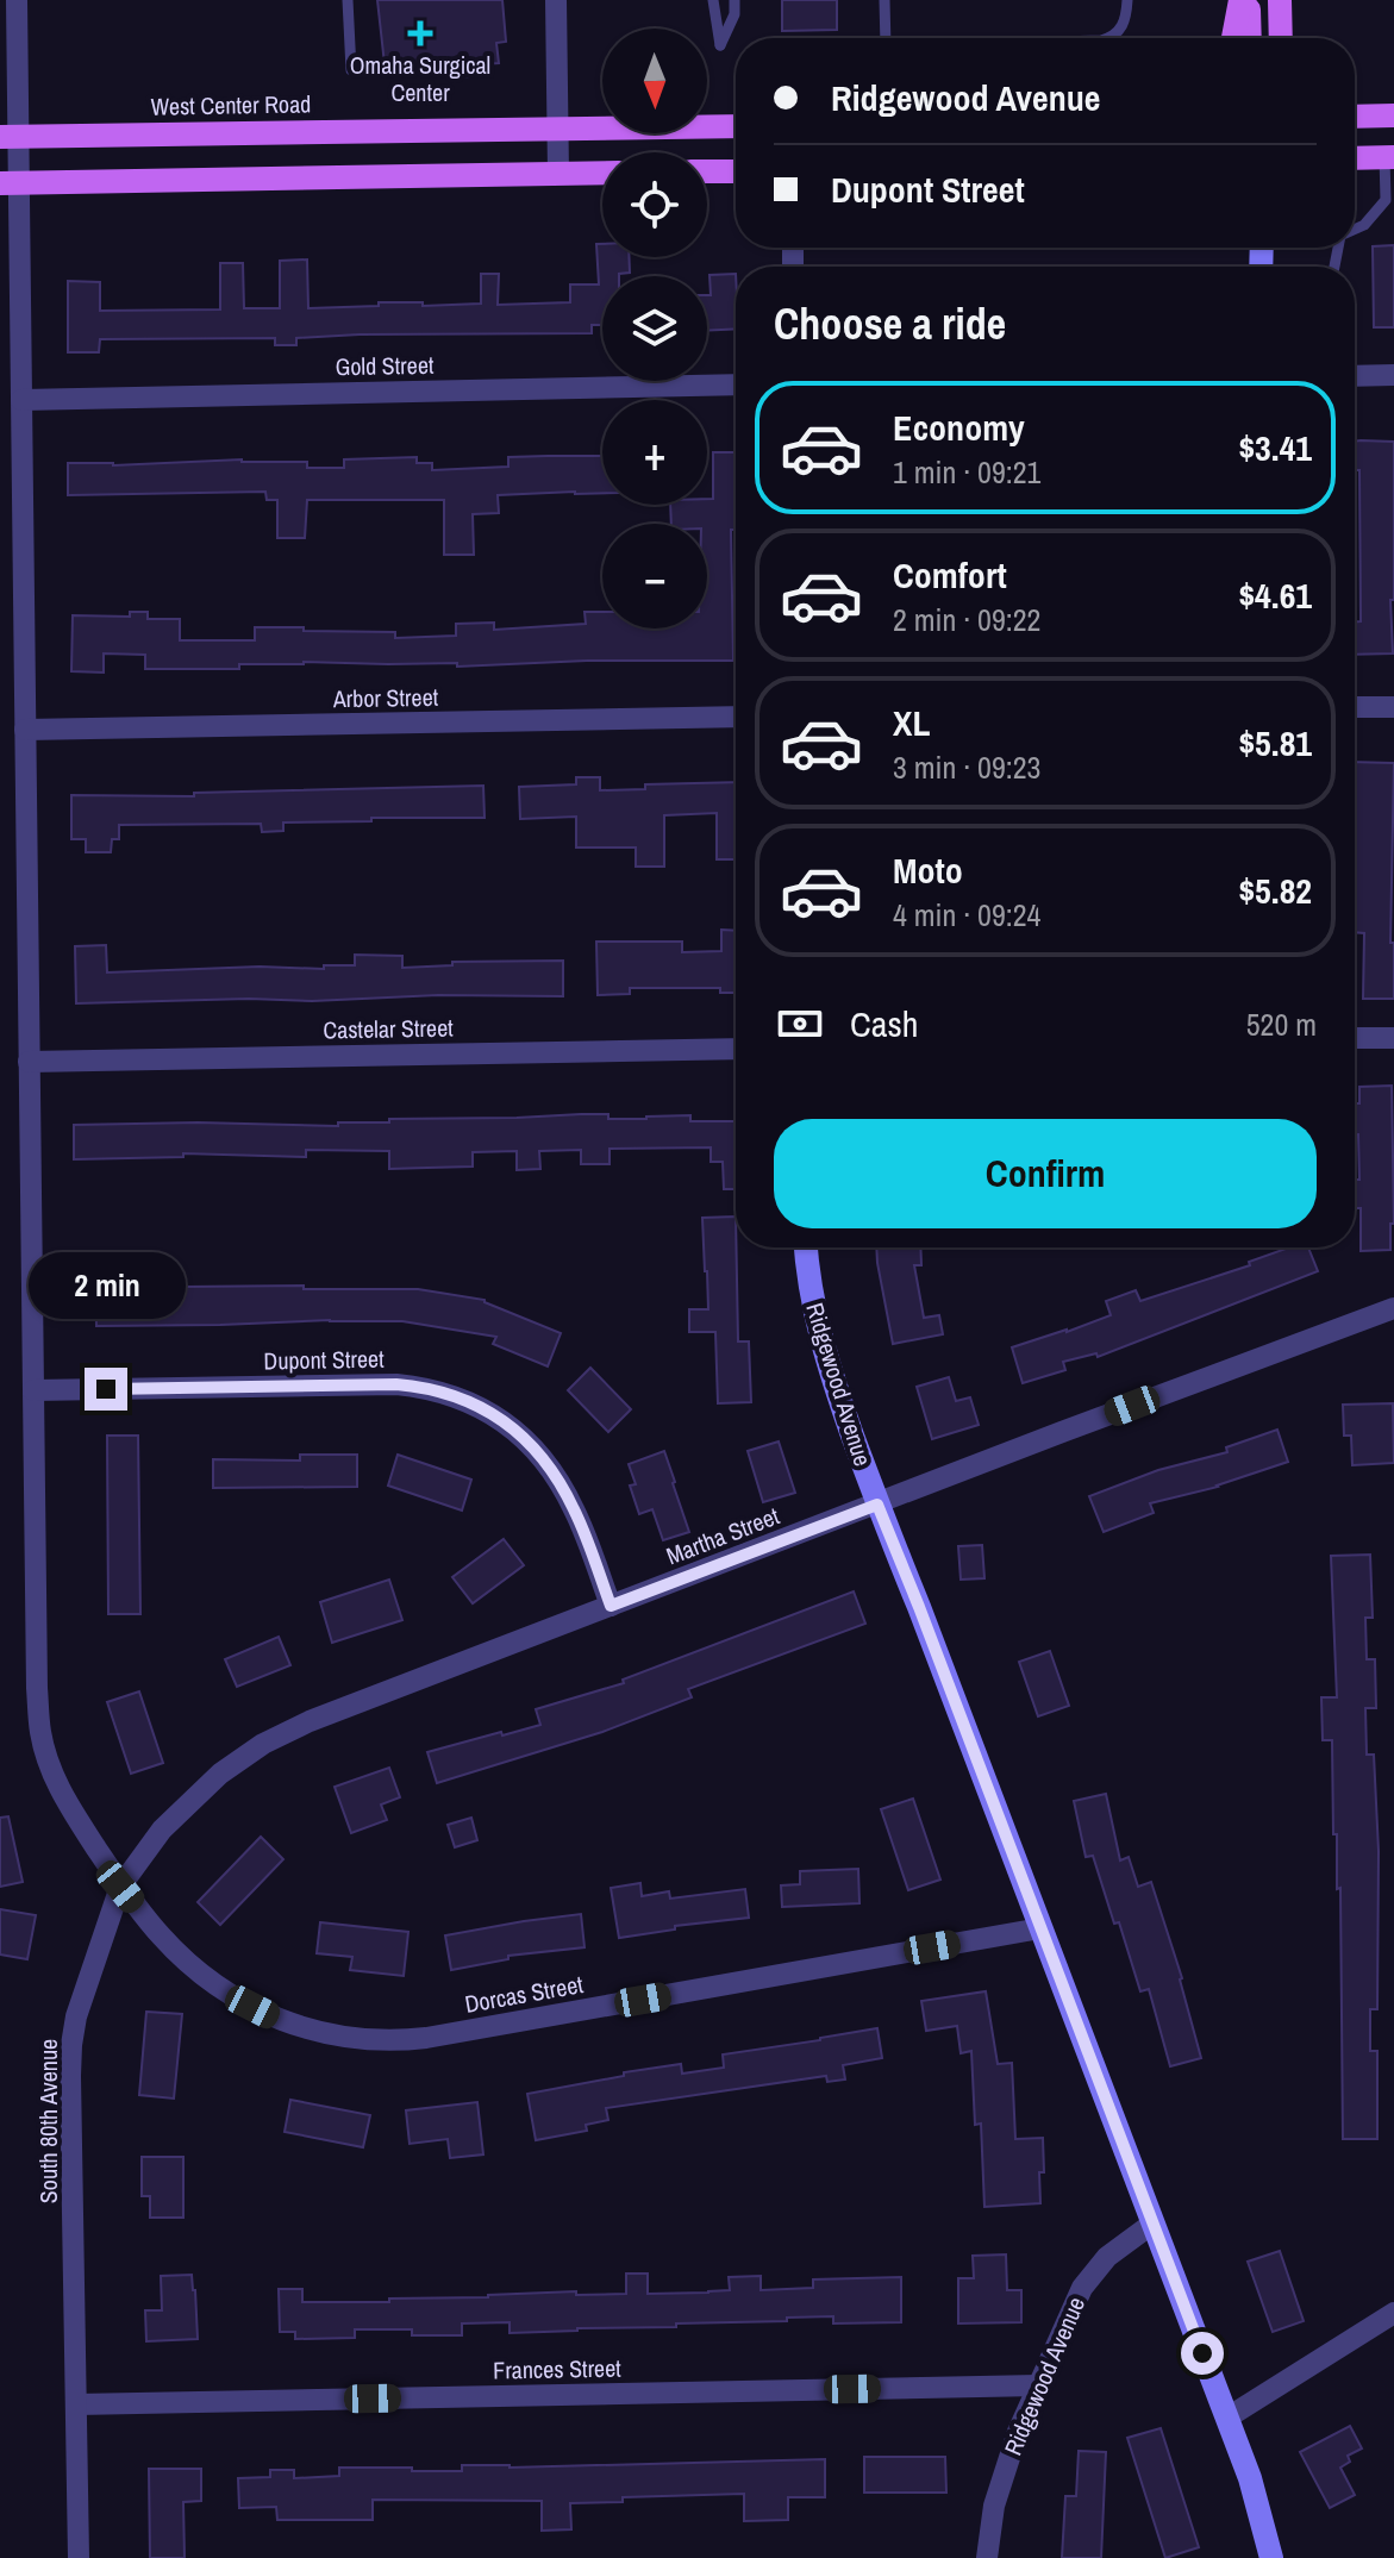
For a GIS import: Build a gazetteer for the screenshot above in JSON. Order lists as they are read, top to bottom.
{
  "streets": {
    "main road": ["West Center Road", "Ridgewood Avenue"],
    "street": [
      "Gold Street",
      "Arbor Street",
      "Castelar Street",
      "Dupont Street",
      "Martha Street",
      "Dorcas Street",
      "South 80th Avenue",
      "Frances Street"
    ]
  },
  "crossings": [
    ["Dupont Street", "Martha Street"],
    ["Ridgewood Avenue", "Martha Street"],
    ["Ridgewood Avenue", "Dorcas Street"],
    ["Ridgewood Avenue", "Frances Street"],
    ["Martha Street", "Dorcas Street"],
    ["Martha Street", "South 80th Avenue"],
    ["Dorcas Street", "South 80th Avenue"],
    ["South 80th Avenue", "Frances Street"]
  ],
  "places": {
    "health": ["Omaha Surgical Center"]
  },
  "north": "bottom",
  "page": {
    "map_buttons": ["+", "−"],
    "banner": ["Ridgewood Avenue", "Dupont Street"],
    "heading": "Choose a ride",
    "list": [
      {
        "name": "Economy",
        "note": "1 min · 09:21",
        "value": "$3.41"
      },
      {
        "name": "Comfort",
        "note": "2 min · 09:22",
        "value": "$4.61"
      },
      {
        "name": "XL",
        "note": "3 min · 09:23",
        "value": "$5.81"
      },
      {
        "name": "Moto",
        "note": "4 min · 09:24",
        "value": "$5.82"
      }
    ],
    "pay": ["Cash", "520 m"],
    "buttons": "Confirm",
    "bubble": "2 min"
  }
}
